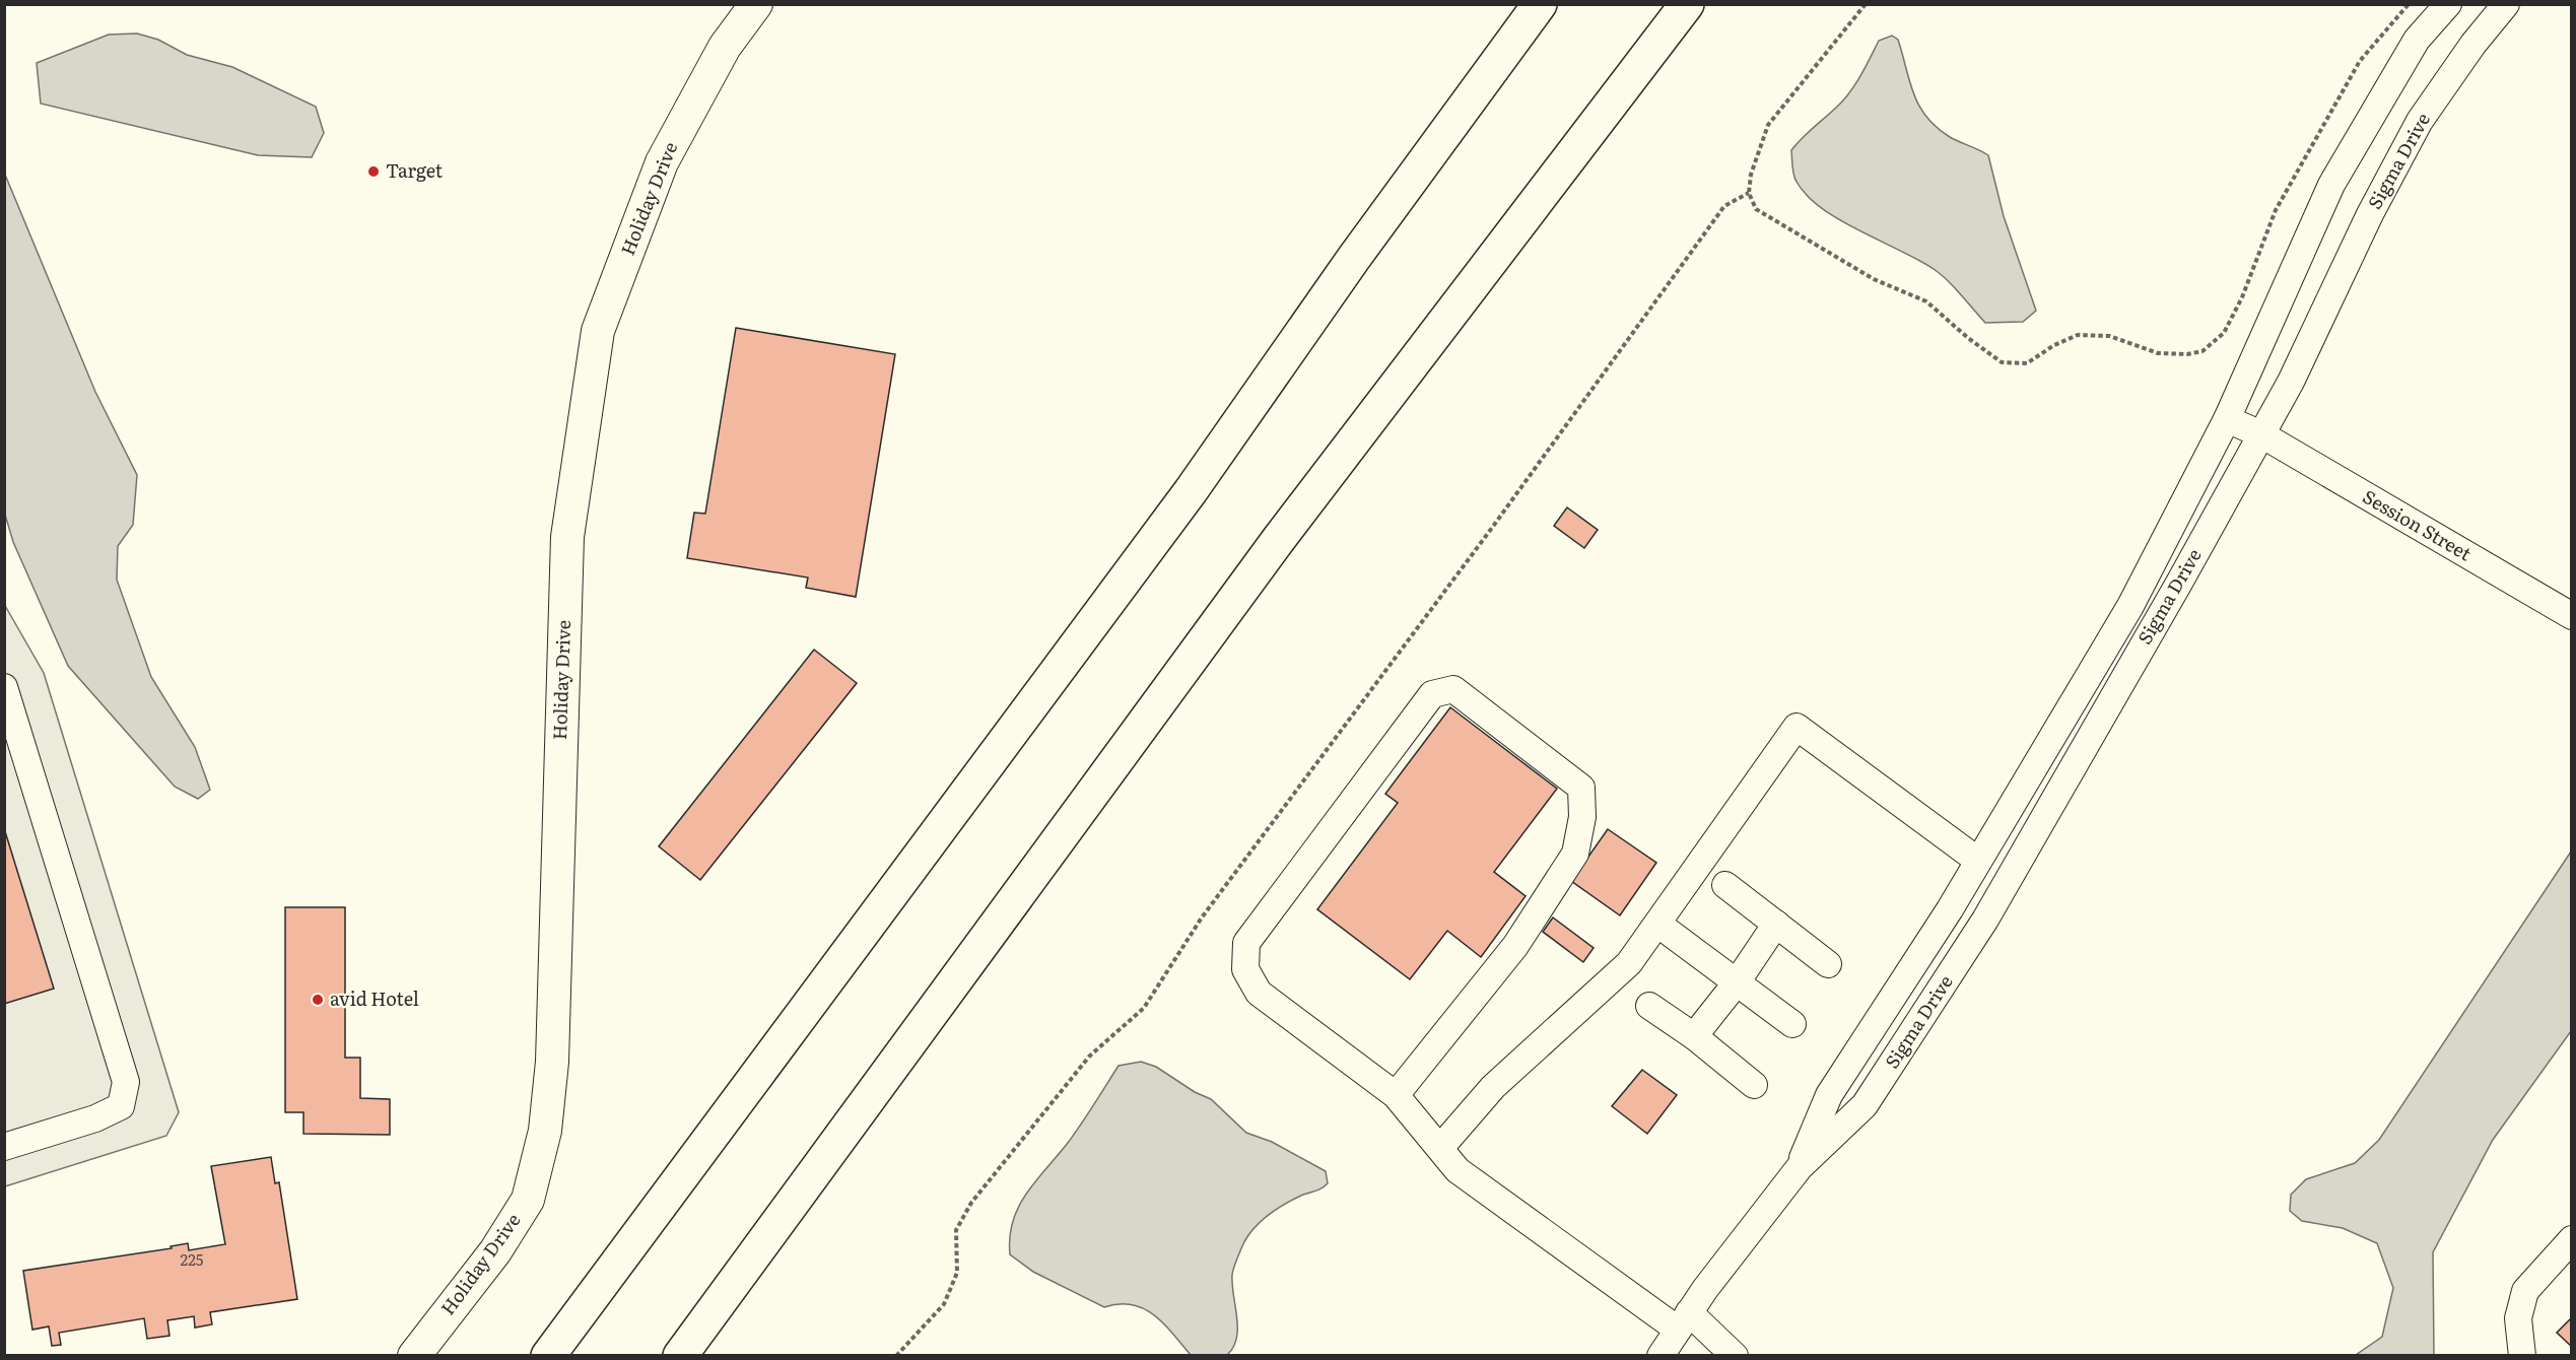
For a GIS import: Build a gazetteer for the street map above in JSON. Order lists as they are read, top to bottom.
{
  "streets": {
    "main road": ["Holiday Drive"],
    "street": ["Sigma Drive", "Session Street"]
  },
  "crossings": [
    ["Sigma Drive", "Session Street"]
  ],
  "places": ["Target", "avid Hotel"],
  "house_numbers": ["225"]
}
